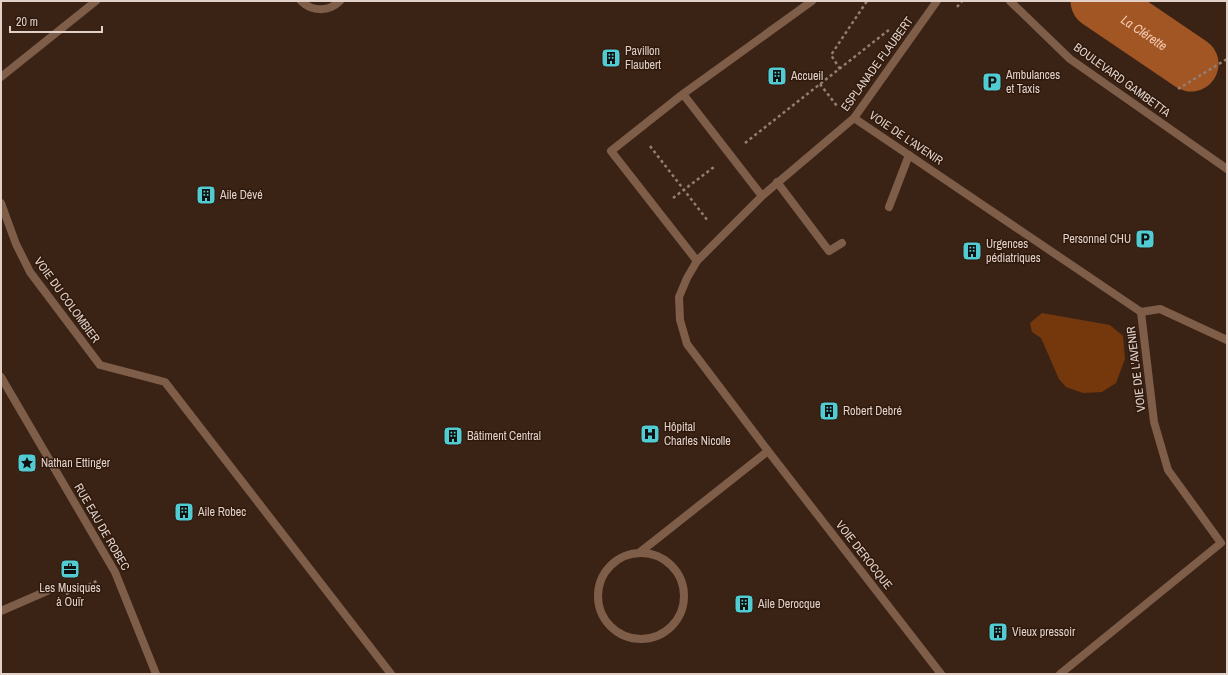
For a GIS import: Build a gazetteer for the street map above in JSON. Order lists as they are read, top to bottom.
{
  "streets": {
    "street": [
      "ESPLANADE FLAUBERT",
      "BOULEVARD GAMBETTA",
      "VOIE DE L'AVENIR",
      "VOIE DU COLOMBIER",
      "RUE EAU DE ROBEC",
      "VOIE DEROCQUE"
    ]
  },
  "crossings": [
    ["ESPLANADE FLAUBERT", "VOIE DE L'AVENIR"],
    ["ESPLANADE FLAUBERT", "VOIE DEROCQUE"]
  ],
  "water": ["La Clérette"],
  "places": {
    "building": [
      "Pavillon Flaubert",
      "Accueil",
      "Aile Dévé",
      "Urgences pédiatriques",
      "Robert Debré",
      "Bâtiment Central",
      "Aile Robec",
      "Aile Derocque",
      "Vieux pressoir"
    ],
    "parking": ["Ambulances et Taxis", "Personnel CHU"],
    "hospital": ["Hôpital Charles Nicolle"],
    "place": ["Nathan Ettinger"],
    "office": ["Les Musiques à Ouïr"]
  },
  "scale_bar": "20 m"
}
